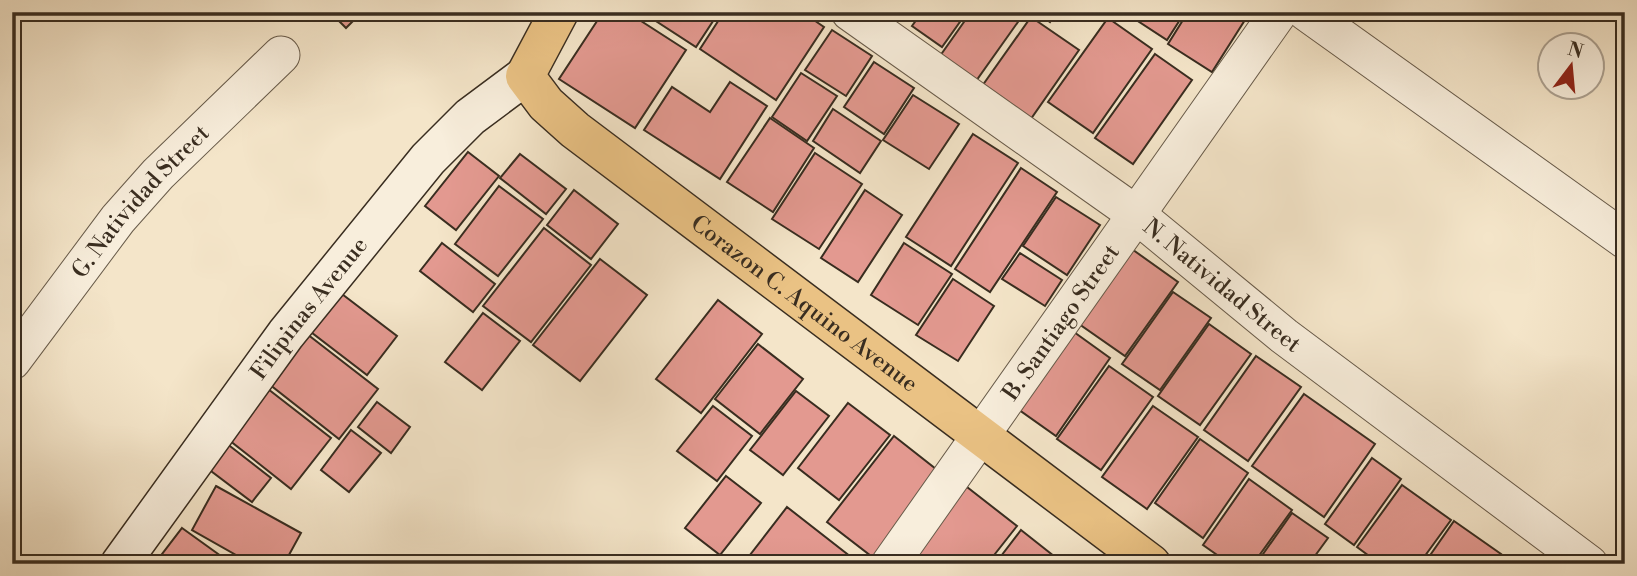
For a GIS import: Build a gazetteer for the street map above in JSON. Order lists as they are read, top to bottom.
{
  "streets": {
    "main road": ["Corazon C. Aquino Avenue"],
    "street": [
      "G. Natividad Street",
      "N. Natividad Street",
      "Filipinas Avenue",
      "B. Santiago Street"
    ]
  },
  "crossings": [
    ["N. Natividad Street", "B. Santiago Street"],
    ["Corazon C. Aquino Avenue", "Filipinas Avenue"],
    ["Corazon C. Aquino Avenue", "B. Santiago Street"]
  ],
  "north": "top"
}
